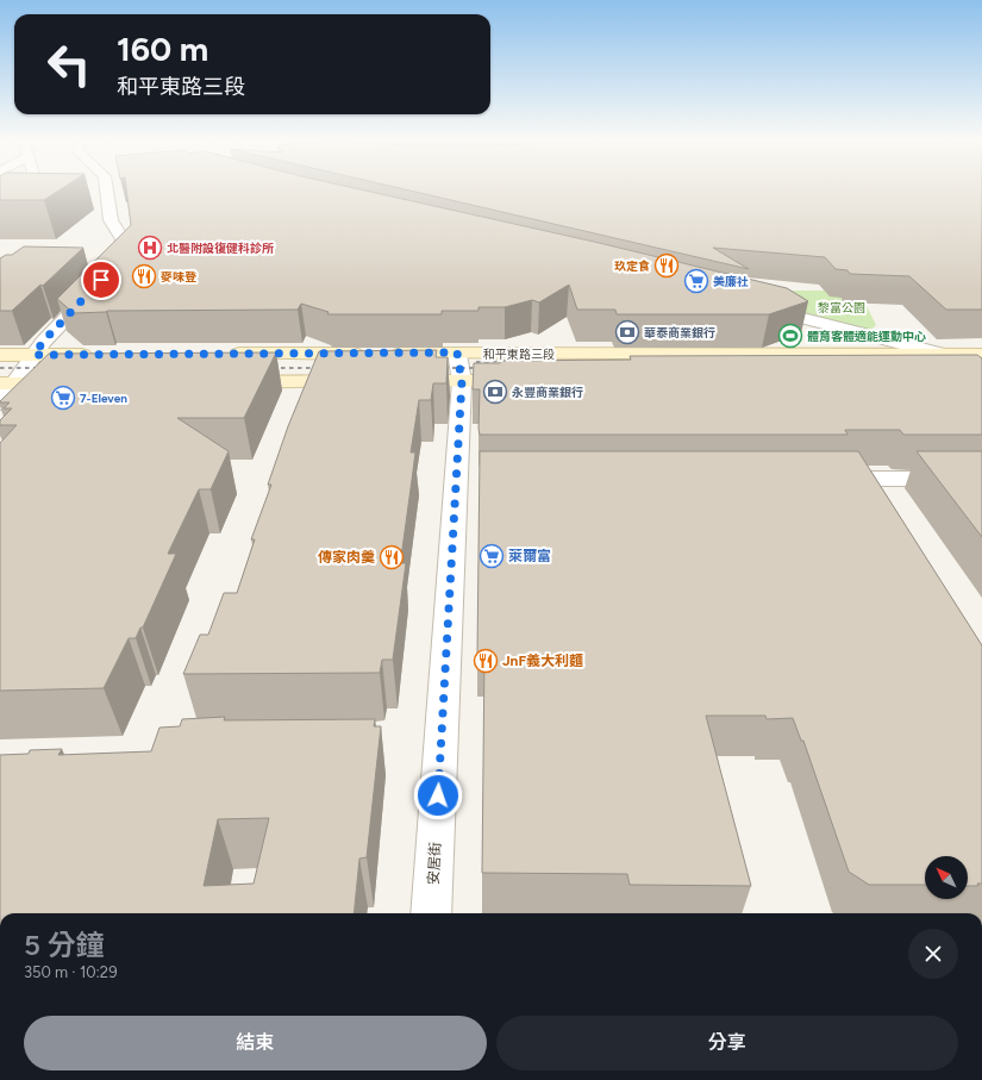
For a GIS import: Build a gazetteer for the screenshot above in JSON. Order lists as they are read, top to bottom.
{
  "streets": {
    "main road": ["和平東路三段"],
    "street": ["安居街"]
  },
  "crossings": [
    ["和平東路三段", "安居街"]
  ],
  "parks": ["黎富公園"],
  "places": {
    "hospital": ["北醫附設復健科診所"],
    "restaurant": [
      "玖定食",
      "麥味登",
      "傳家肉羹",
      "JnF義大利麵"
    ],
    "supermarket": ["美廉社", "7-Eleven", "萊爾富"],
    "bank": ["華泰商業銀行", "永豐商業銀行"],
    "sports": ["體育客體適能運動中心"]
  },
  "north": "top left",
  "page": {
    "turn": ["160 m", "和平東路三段"],
    "heading": ["5 分鐘", "350 m · 10:29"],
    "buttons": ["結束", "分享"]
  }
}
